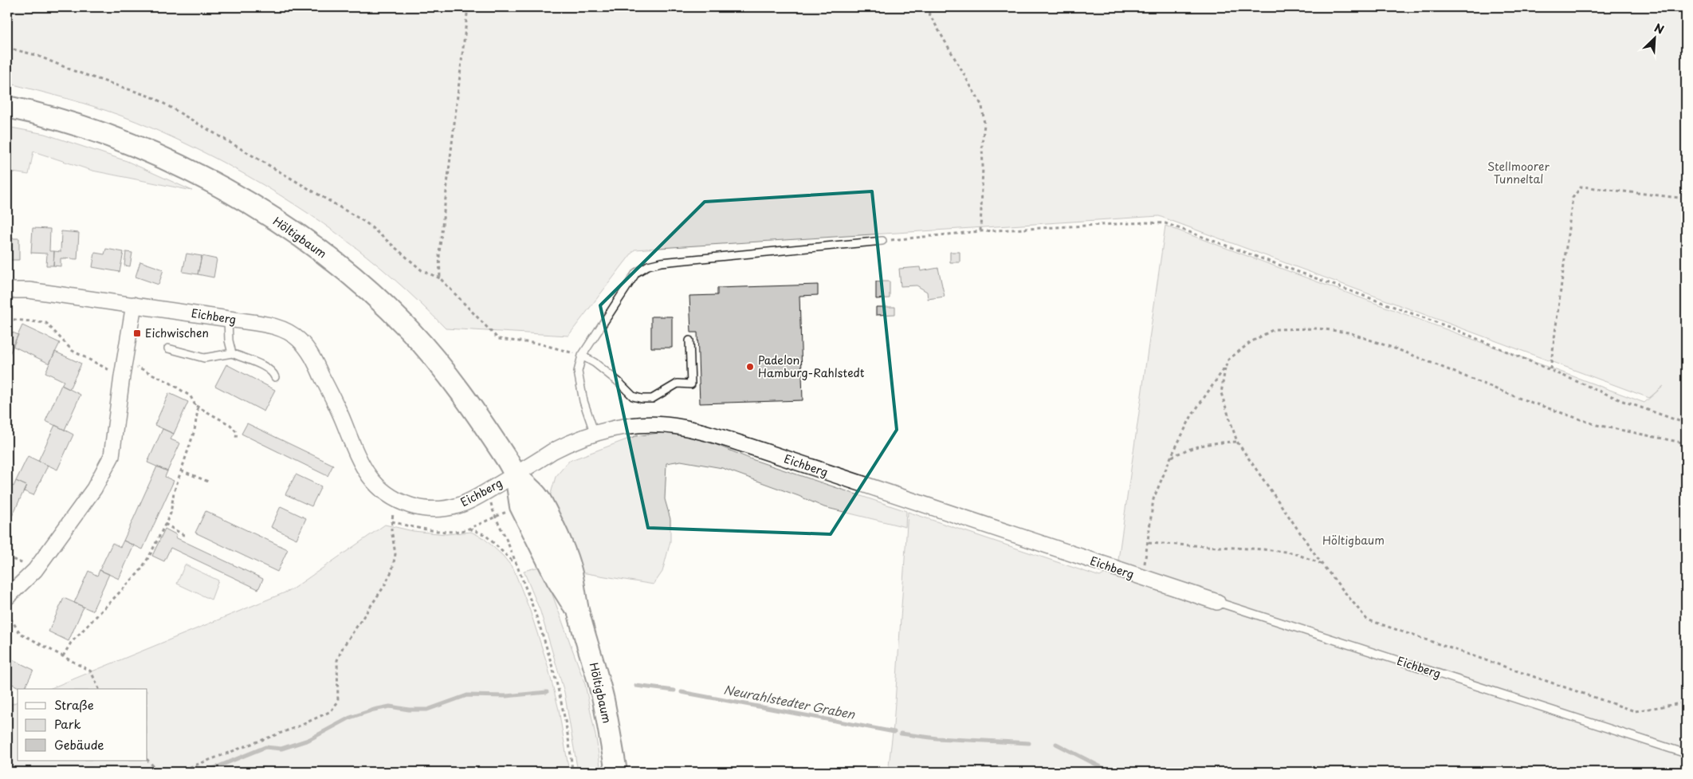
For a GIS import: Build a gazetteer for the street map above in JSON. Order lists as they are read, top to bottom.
{
  "streets": {
    "main road": ["Höltigbaum"],
    "street": ["Eichberg"]
  },
  "crossings": [
    ["Höltigbaum", "Eichberg"]
  ],
  "water": ["Neurahlstedter Graben"],
  "parks": ["Stellmoorer Tunneltal", "Höltigbaum"],
  "places": {
    "transit": ["Eichwischen"],
    "other": ["Padelon Hamburg-Rahlstedt"]
  },
  "legend": ["Straße", "Park", "Gebäude"],
  "north": "top right"
}
